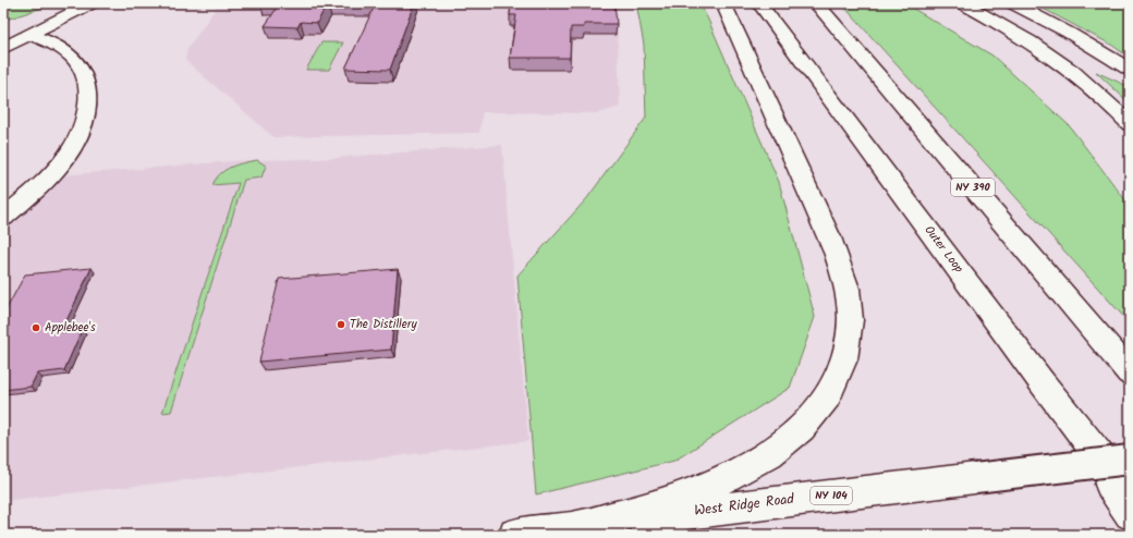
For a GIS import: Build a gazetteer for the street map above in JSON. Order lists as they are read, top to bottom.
{
  "streets": {
    "main road": [
      "NY 390",
      "Outer Loop",
      "NY 104",
      "West Ridge Road"
    ]
  },
  "places": ["The Distillery", "Applebee's"]
}
